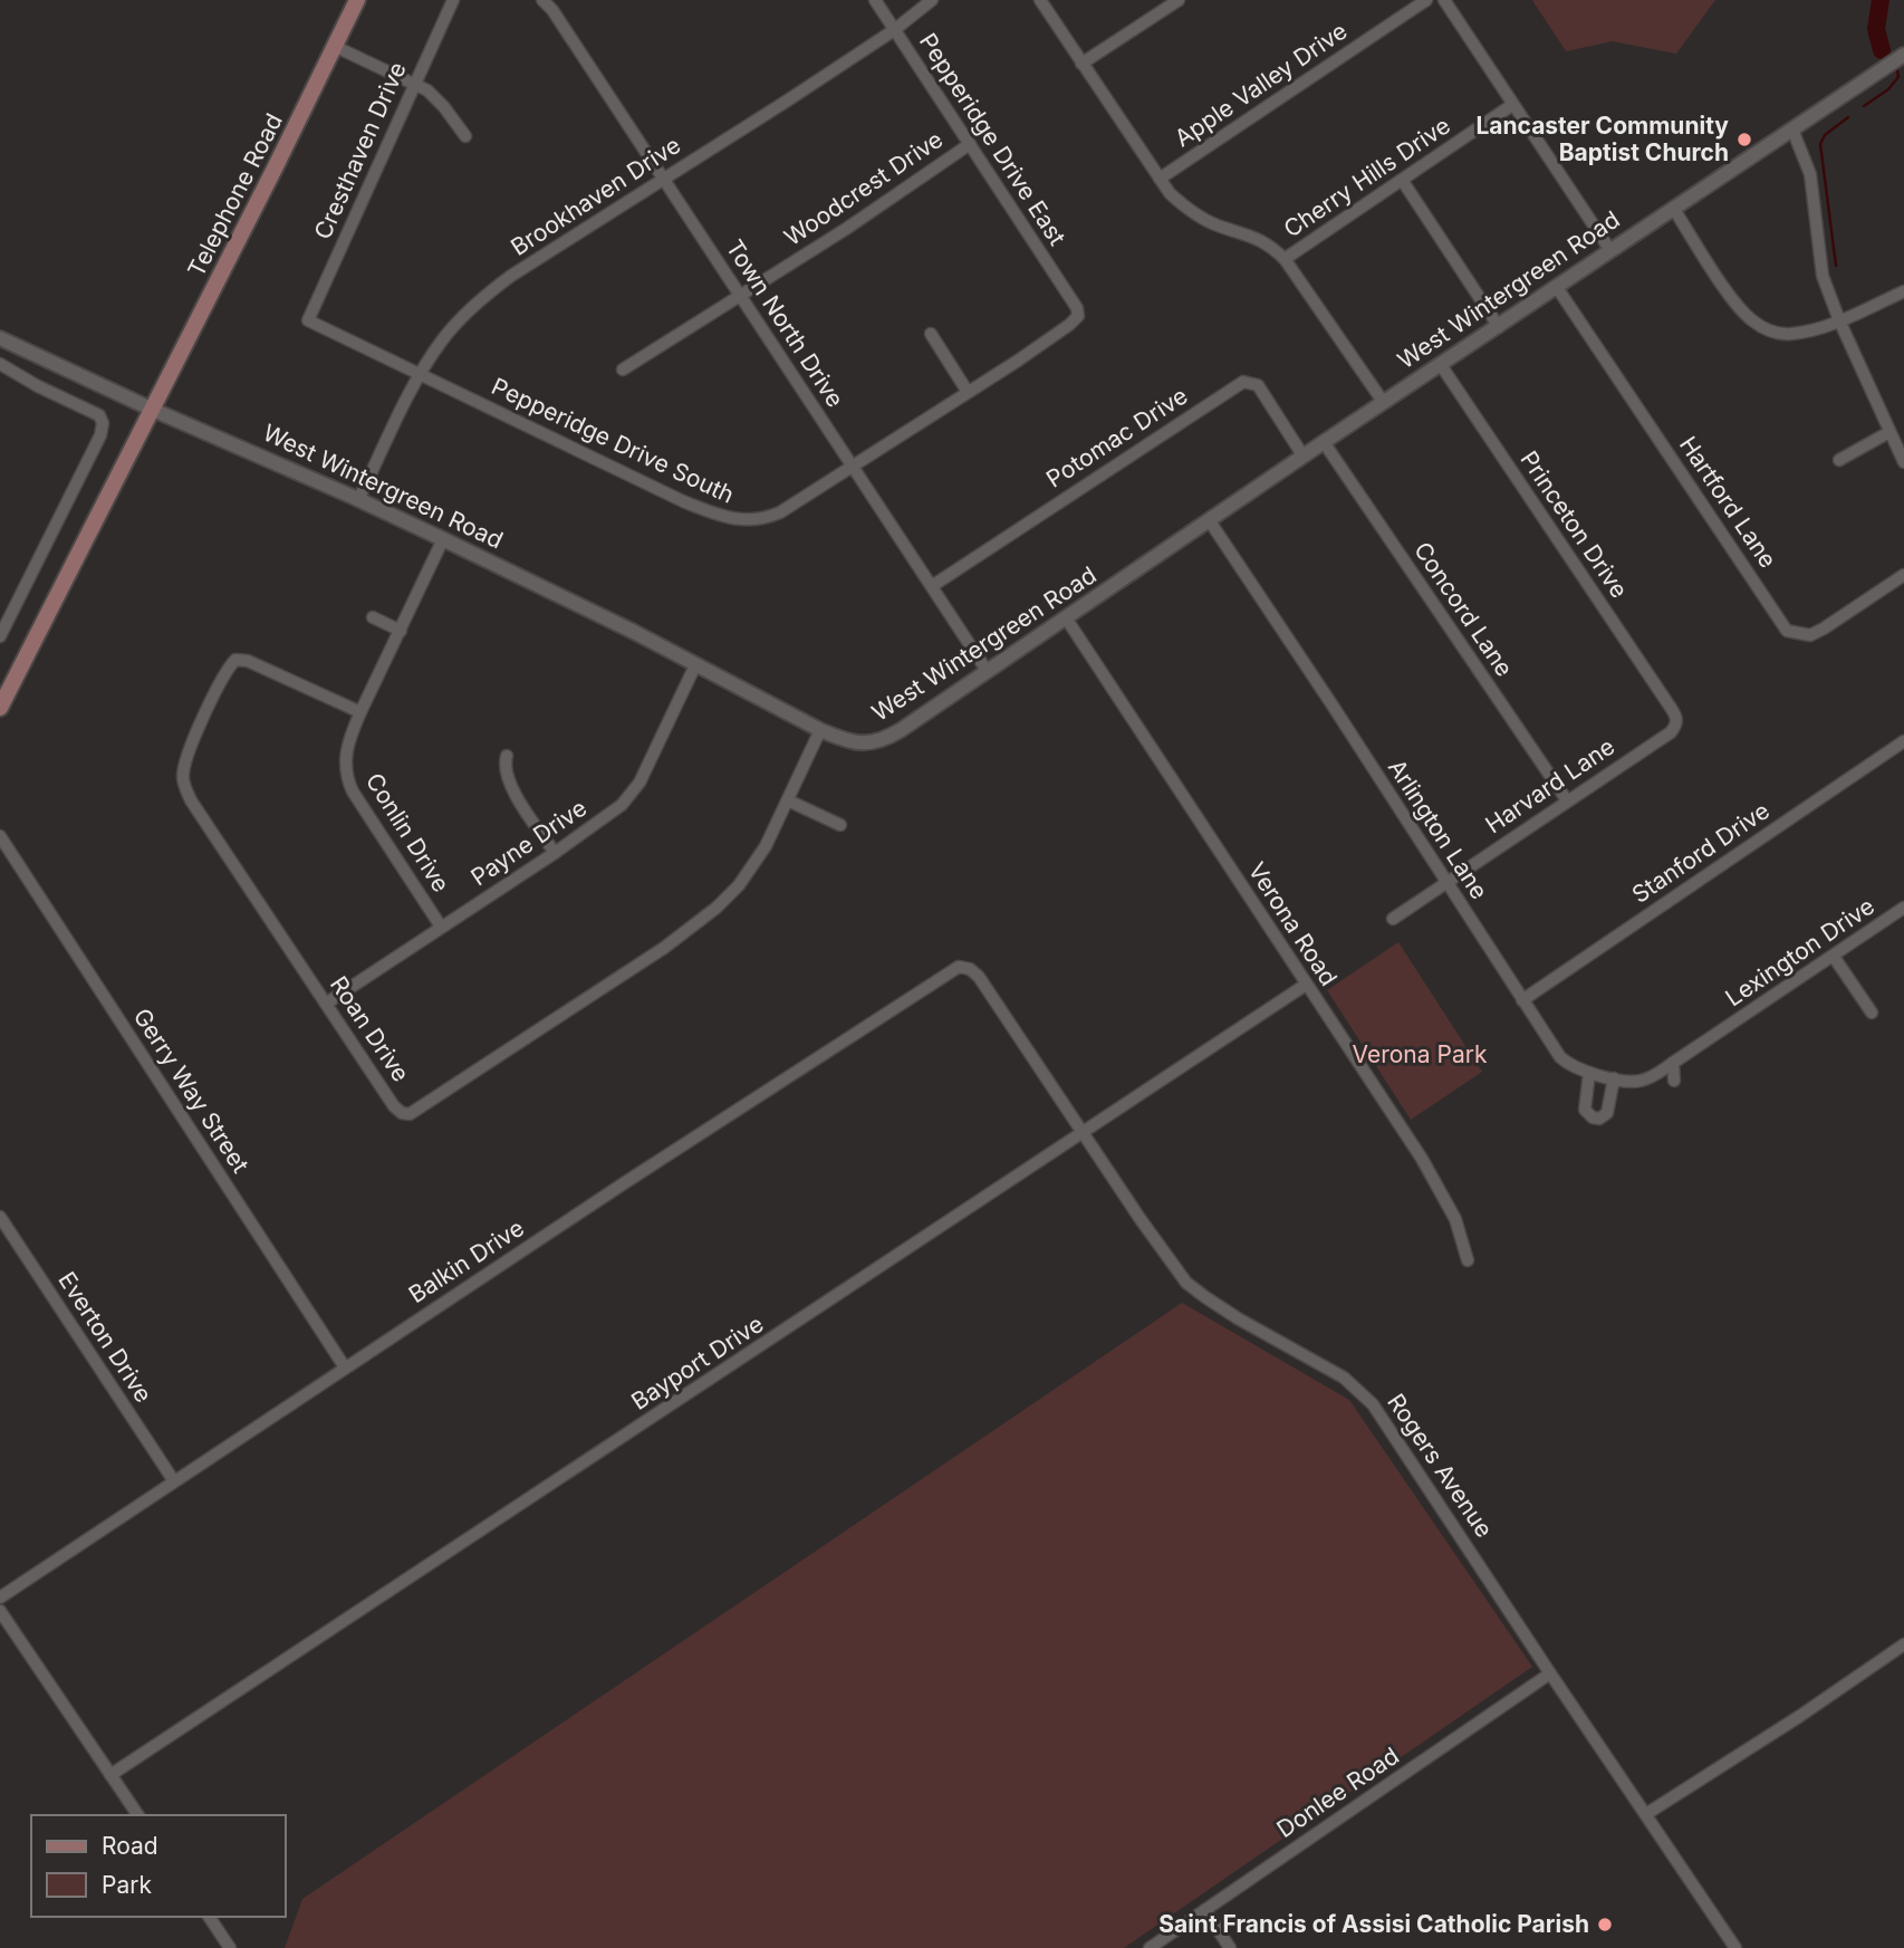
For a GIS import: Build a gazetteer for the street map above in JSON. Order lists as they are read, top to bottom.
{
  "streets": {
    "main road": ["Telephone Road"],
    "street": [
      "Apple Valley Drive",
      "Pepperidge Drive East",
      "Cresthaven Drive",
      "Cherry Hills Drive",
      "Woodcrest Drive",
      "Brookhaven Drive",
      "West Wintergreen Road",
      "Town North Drive",
      "Potomac Drive",
      "Pepperidge Drive South",
      "Hartford Lane",
      "Princeton Drive",
      "Concord Lane",
      "Harvard Lane",
      "Arlington Lane",
      "Conlin Drive",
      "Payne Drive",
      "Stanford Drive",
      "Verona Road",
      "Lexington Drive",
      "Roan Drive",
      "Gerry Way Street",
      "Balkin Drive",
      "Everton Drive",
      "Bayport Drive",
      "Rogers Avenue",
      "Donlee Road"
    ]
  },
  "crossings": [
    ["Pepperidge Drive East", "Woodcrest Drive"],
    ["Pepperidge Drive East", "Brookhaven Drive"],
    ["Pepperidge Drive East", "Pepperidge Drive South"],
    ["Cresthaven Drive", "Pepperidge Drive South"],
    ["Woodcrest Drive", "Town North Drive"],
    ["Telephone Road", "West Wintergreen Road"],
    ["Brookhaven Drive", "West Wintergreen Road"],
    ["Brookhaven Drive", "Town North Drive"],
    ["Brookhaven Drive", "Pepperidge Drive South"],
    ["West Wintergreen Road", "Town North Drive"],
    ["West Wintergreen Road", "Potomac Drive"],
    ["West Wintergreen Road", "Hartford Lane"],
    ["West Wintergreen Road", "Princeton Drive"],
    ["West Wintergreen Road", "Concord Lane"],
    ["West Wintergreen Road", "Arlington Lane"],
    ["West Wintergreen Road", "Conlin Drive"],
    ["West Wintergreen Road", "Payne Drive"],
    ["West Wintergreen Road", "Verona Road"],
    ["West Wintergreen Road", "Roan Drive"],
    ["Town North Drive", "Potomac Drive"],
    ["Town North Drive", "Pepperidge Drive South"],
    ["Princeton Drive", "Harvard Lane"],
    ["Concord Lane", "Harvard Lane"],
    ["Harvard Lane", "Arlington Lane"],
    ["Arlington Lane", "Stanford Drive"],
    ["Arlington Lane", "Lexington Drive"],
    ["Conlin Drive", "Payne Drive"],
    ["Conlin Drive", "Roan Drive"],
    ["Payne Drive", "Roan Drive"],
    ["Verona Road", "Bayport Drive"],
    ["Gerry Way Street", "Balkin Drive"],
    ["Balkin Drive", "Everton Drive"],
    ["Balkin Drive", "Rogers Avenue"],
    ["Bayport Drive", "Rogers Avenue"],
    ["Rogers Avenue", "Donlee Road"]
  ],
  "parks": ["Verona Park"],
  "places": ["Lancaster Community Baptist Church", "Saint Francis of Assisi Catholic Parish"],
  "legend": ["Road", "Park"]
}
